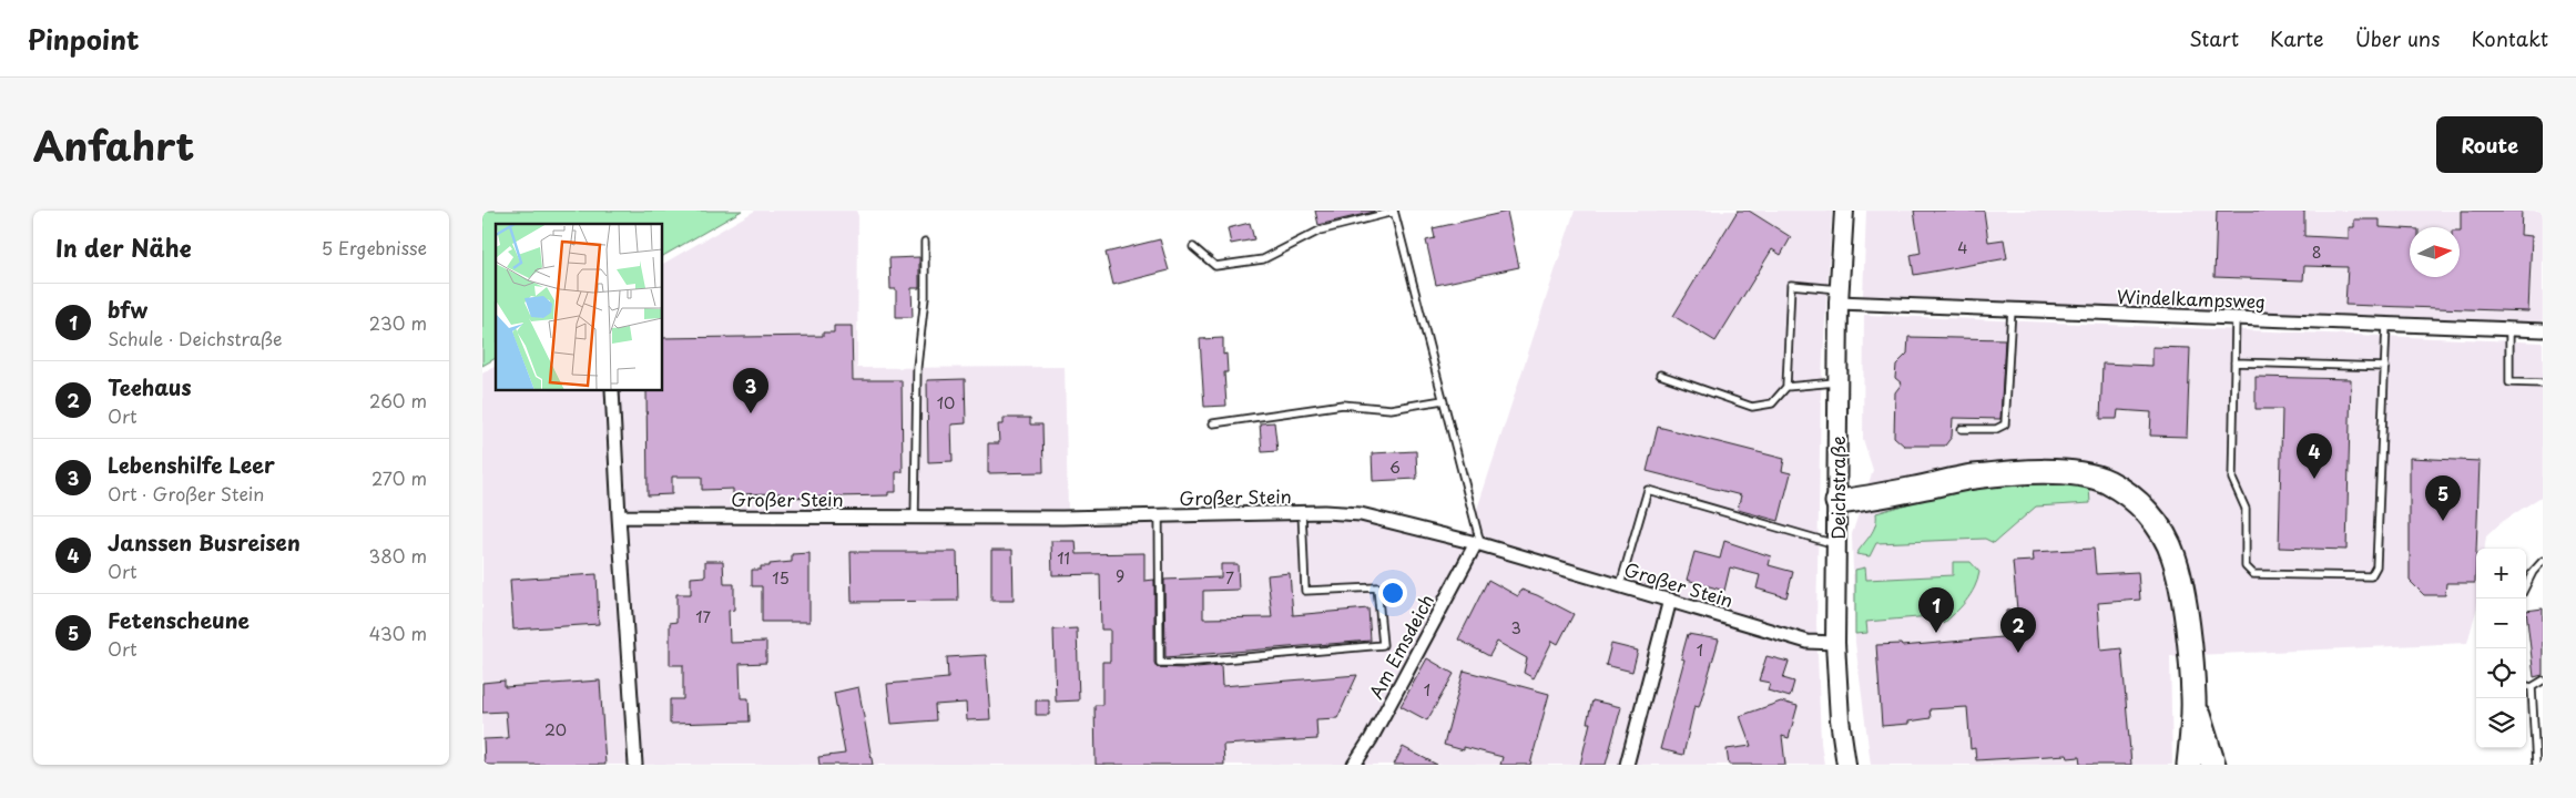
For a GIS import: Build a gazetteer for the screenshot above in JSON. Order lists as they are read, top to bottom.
{
  "streets": {
    "main road": ["Deichstraße"],
    "street": ["Windelkampsweg", "Großer Stein", "Am Emsdeich"]
  },
  "crossings": [
    ["Windelkampsweg", "Deichstraße"],
    ["Deichstraße", "Großer Stein"],
    ["Großer Stein", "Am Emsdeich"]
  ],
  "house_numbers": [
    "4",
    "8",
    "10",
    "6",
    "11",
    "9",
    "15",
    "7",
    "17",
    "3",
    "1",
    "1",
    "20"
  ],
  "north": "right",
  "page": {
    "header": "Pinpoint",
    "nav": [
      "Start",
      "Karte",
      "Über uns",
      "Kontakt"
    ],
    "title": "Anfahrt",
    "buttons": "Route",
    "heading": ["In der Nähe", "5 Ergebnisse"],
    "list": [
      {
        "mark": "1",
        "name": "bfw",
        "note": "Schule · Deichstraße",
        "value": "230 m"
      },
      {
        "mark": "2",
        "name": "Teehaus",
        "note": "Ort",
        "value": "260 m"
      },
      {
        "mark": "3",
        "name": "Lebenshilfe Leer",
        "note": "Ort · Großer Stein",
        "value": "270 m"
      },
      {
        "mark": "4",
        "name": "Janssen Busreisen",
        "note": "Ort",
        "value": "380 m"
      },
      {
        "mark": "5",
        "name": "Fetenscheune",
        "note": "Ort",
        "value": "430 m"
      }
    ],
    "pins": [
      "3",
      "4",
      "5",
      "1",
      "2"
    ],
    "map_buttons": ["+", "−"]
  }
}
